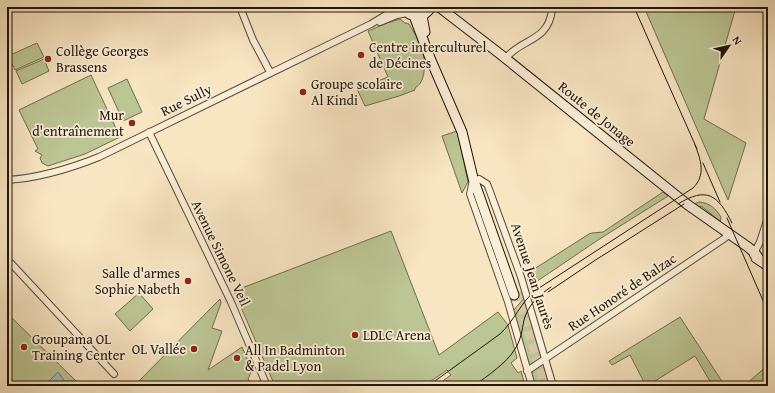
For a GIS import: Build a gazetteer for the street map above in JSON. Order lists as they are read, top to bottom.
{
  "streets": {
    "main road": ["Route de Jonage", "Avenue Jean Jaurès"],
    "street": ["Rue Sully", "Avenue Simone Veil", "Rue Honoré de Balzac"]
  },
  "crossings": [
    ["Rue Sully", "Route de Jonage"],
    ["Rue Sully", "Avenue Simone Veil"],
    ["Rue Sully", "Avenue Jean Jaurès"],
    ["Route de Jonage", "Avenue Jean Jaurès"],
    ["Route de Jonage", "Rue Honoré de Balzac"],
    ["Avenue Jean Jaurès", "Rue Honoré de Balzac"]
  ],
  "places": [
    "Centre interculturel de Décines",
    "Collège Georges Brassens",
    "Groupe scolaire Al Kindi",
    "Mur d'entraînement",
    "Salle d'armes Sophie Nabeth",
    "LDLC Arena",
    "Groupama OL Training Center",
    "OL Vallée",
    "All In Badminton & Padel Lyon"
  ],
  "north": "top right"
}
